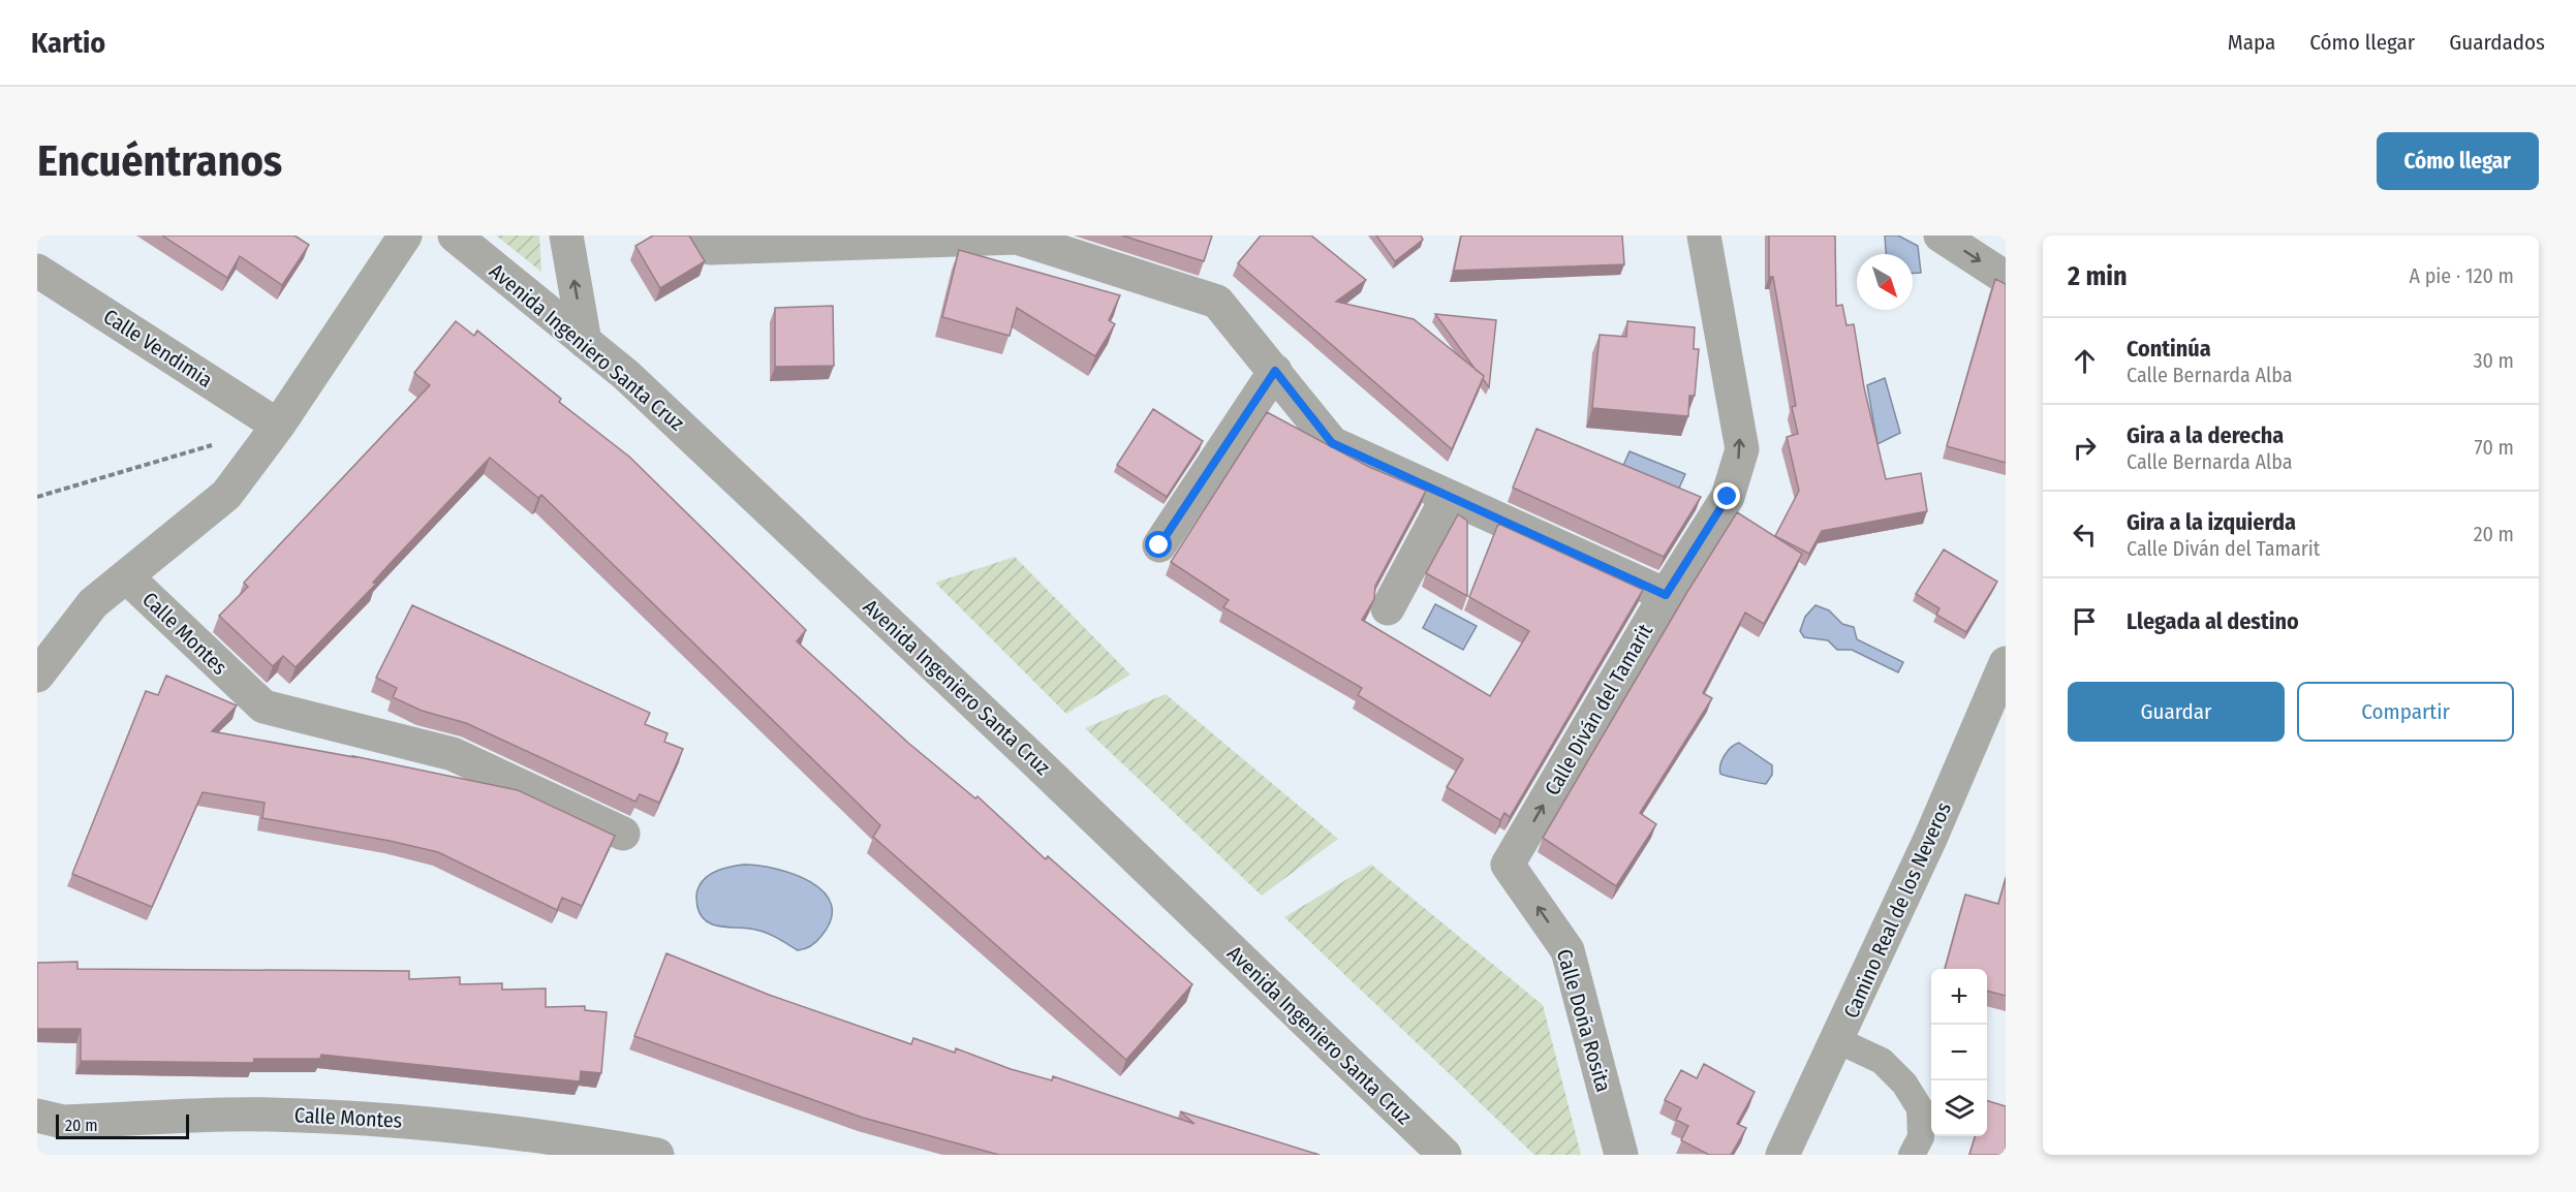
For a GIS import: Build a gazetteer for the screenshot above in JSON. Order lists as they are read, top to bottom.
{
  "streets": {
    "street": [
      "Avenida Ingeniero Santa Cruz",
      "Calle Vendimia",
      "Calle Montes",
      "Calle Diván del Tamarit",
      "Camino Real de los Neveros",
      "Calle Doña Rosita"
    ]
  },
  "crossings": [
    ["Calle Vendimia", "Calle Montes"],
    ["Calle Diván del Tamarit", "Calle Doña Rosita"]
  ],
  "one_way": ["Calle Diván del Tamarit", "Calle Doña Rosita"],
  "scale_bar": "20 m",
  "north": "bottom right",
  "page": {
    "header": "Kartio",
    "nav": ["Mapa", "Cómo llegar", "Guardados"],
    "buttons": [
      "Cómo llegar",
      ["Guardar", "Compartir"]
    ],
    "title": "Encuéntranos",
    "heading": ["2 min", "A pie · 120 m"],
    "list": [
      ["Continúa", "Calle Bernarda Alba", "30 m"],
      ["Gira a la derecha", "Calle Bernarda Alba", "70 m"],
      ["Gira a la izquierda", "Calle Diván del Tamarit", "20 m"],
      "Llegada al destino"
    ],
    "map_buttons": ["+", "−"],
    "scale": "20 m"
  }
}
